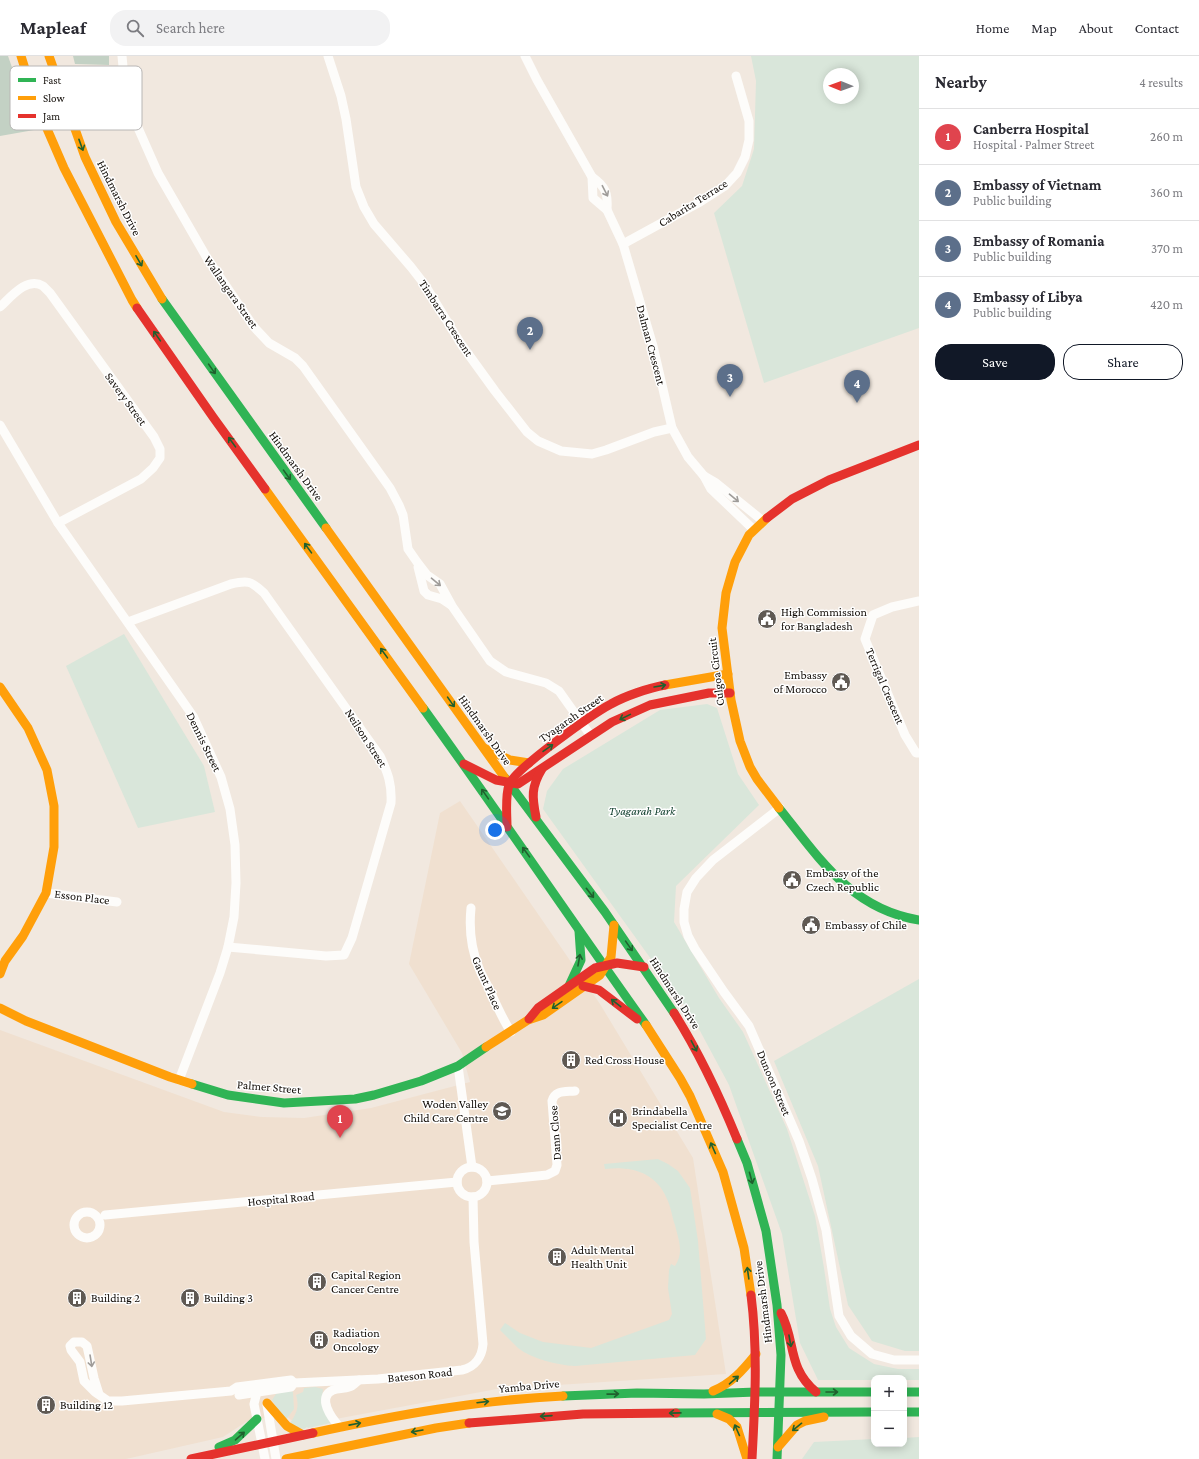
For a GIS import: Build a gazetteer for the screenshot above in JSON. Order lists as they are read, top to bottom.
{
  "streets": {
    "main road": [
      "Hindmarsh Drive",
      "Culgoa Circuit",
      "Tyagarah Street",
      "Palmer Street",
      "Yamba Drive"
    ],
    "street": [
      "Cabarita Terrace",
      "Wallangara Street",
      "Timbarra Crescent",
      "Dalman Crescent",
      "Savery Street",
      "Terrigal Crescent",
      "Neilson Street",
      "Dennis Street",
      "Esson Place",
      "Gaunt Place",
      "Dunoon Street",
      "Dann Close",
      "Hospital Road",
      "Bateson Road"
    ]
  },
  "crossings": [
    ["Hindmarsh Drive", "Tyagarah Street"],
    ["Hindmarsh Drive", "Palmer Street"],
    ["Hindmarsh Drive", "Yamba Drive"],
    ["Cabarita Terrace", "Dalman Crescent"],
    ["Wallangara Street", "Tyagarah Street"],
    ["Timbarra Crescent", "Dalman Crescent"],
    ["Dalman Crescent", "Culgoa Circuit"],
    ["Savery Street", "Dennis Street"],
    ["Culgoa Circuit", "Tyagarah Street"],
    ["Culgoa Circuit", "Dunoon Street"],
    ["Neilson Street", "Dennis Street"],
    ["Dennis Street", "Palmer Street"],
    ["Gaunt Place", "Palmer Street"],
    ["Dann Close", "Hospital Road"],
    ["Dann Close", "Bateson Road"],
    ["Hospital Road", "Bateson Road"]
  ],
  "parks": ["Tyagarah Park"],
  "places": {
    "public building": [
      "High Commission for Bangladesh",
      "Embassy of Morocco",
      "Embassy of the Czech Republic",
      "Embassy of Chile"
    ],
    "building": [
      "Red Cross House",
      "Adult Mental Health Unit",
      "Capital Region Cancer Centre",
      "Building 2",
      "Building 3",
      "Radiation Oncology",
      "Building 12"
    ],
    "school or university": ["Woden Valley Child Care Centre"],
    "hospital": ["Brindabella Specialist Centre"]
  },
  "legend": ["Fast", "Slow", "Jam"],
  "north": "left",
  "page": {
    "header": "Mapleaf",
    "search": "Search here",
    "nav": [
      "Home",
      "Map",
      "About",
      "Contact"
    ],
    "heading": ["Nearby", "4 results"],
    "list": [
      {
        "mark": "1",
        "name": "Canberra Hospital",
        "note": "Hospital · Palmer Street",
        "value": "260 m"
      },
      {
        "mark": "2",
        "name": "Embassy of Vietnam",
        "note": "Public building",
        "value": "360 m"
      },
      {
        "mark": "3",
        "name": "Embassy of Romania",
        "note": "Public building",
        "value": "370 m"
      },
      {
        "mark": "4",
        "name": "Embassy of Libya",
        "note": "Public building",
        "value": "420 m"
      }
    ],
    "pins": [
      "2",
      "3",
      "4",
      "1"
    ],
    "buttons": ["Save", "Share"],
    "map_buttons": ["+", "−"]
  }
}
